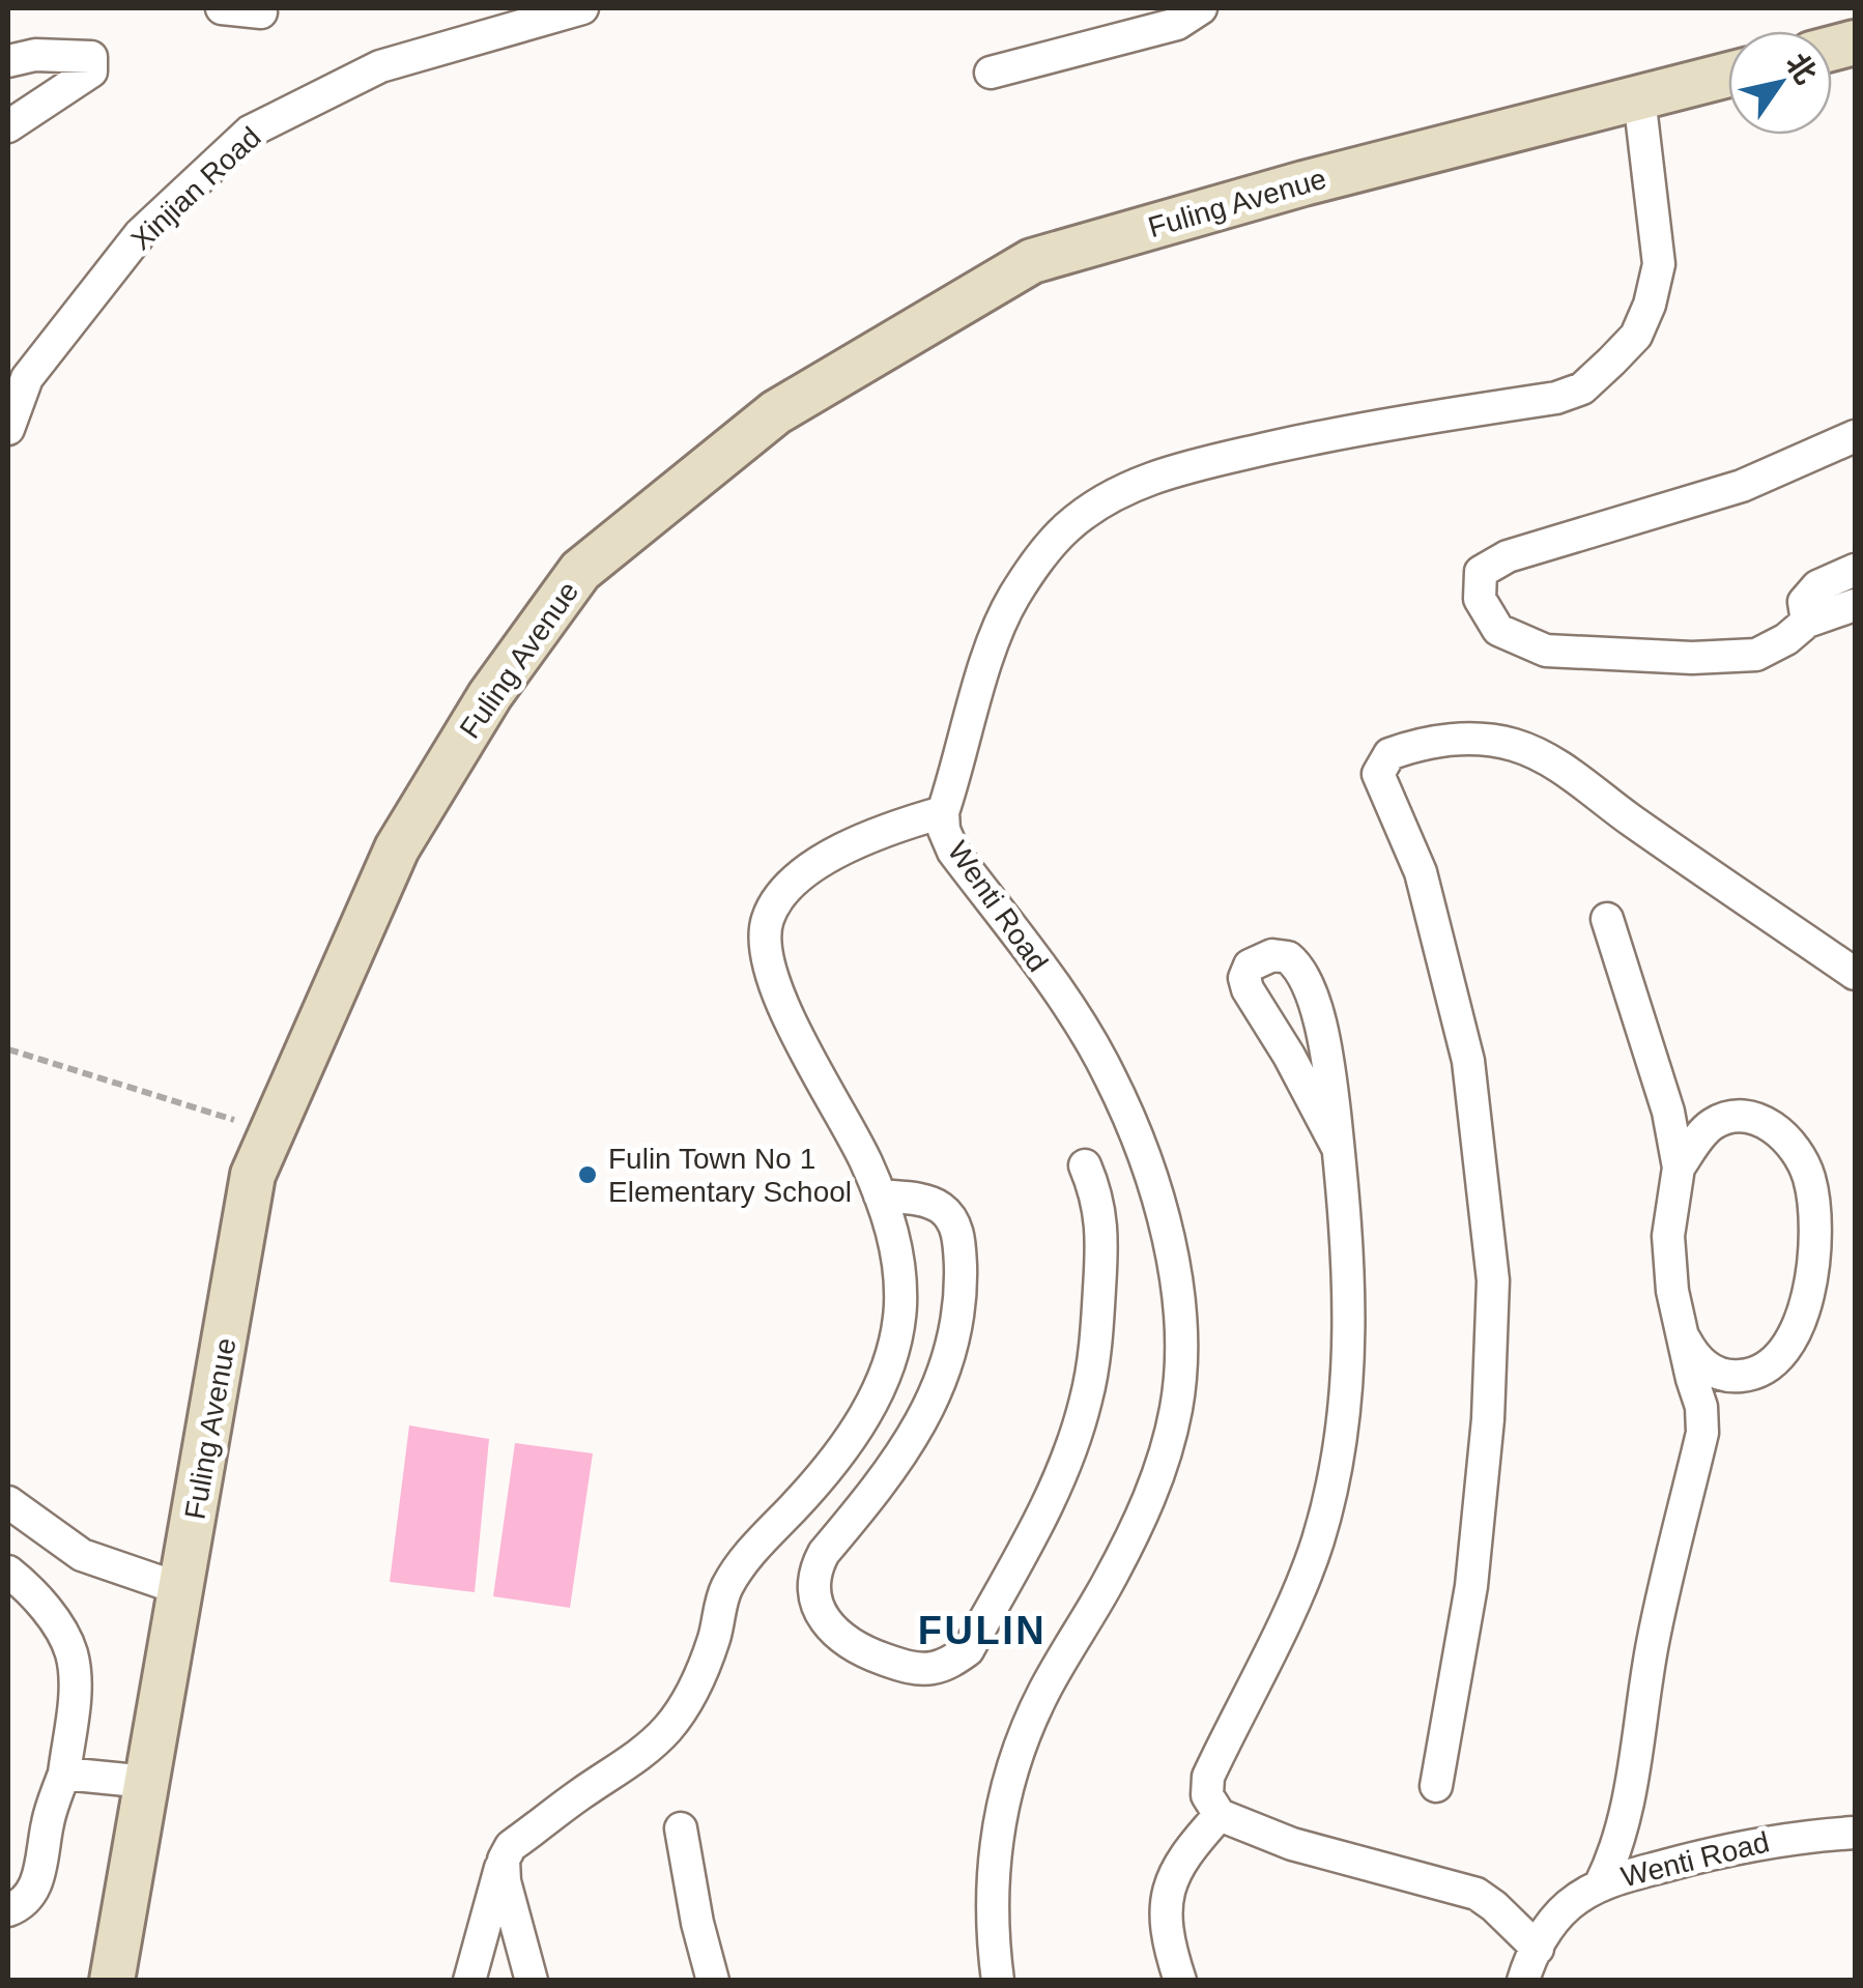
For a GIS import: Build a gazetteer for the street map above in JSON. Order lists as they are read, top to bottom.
{
  "streets": {
    "main road": ["Fuling Avenue"],
    "street": ["Xinjian Road", "Wenti Road"]
  },
  "crossings": [
    ["Fuling Avenue", "Wenti Road"]
  ],
  "districts": ["FULIN"],
  "places": ["Fulin Town No 1 Elementary School"],
  "north": "top right"
}
